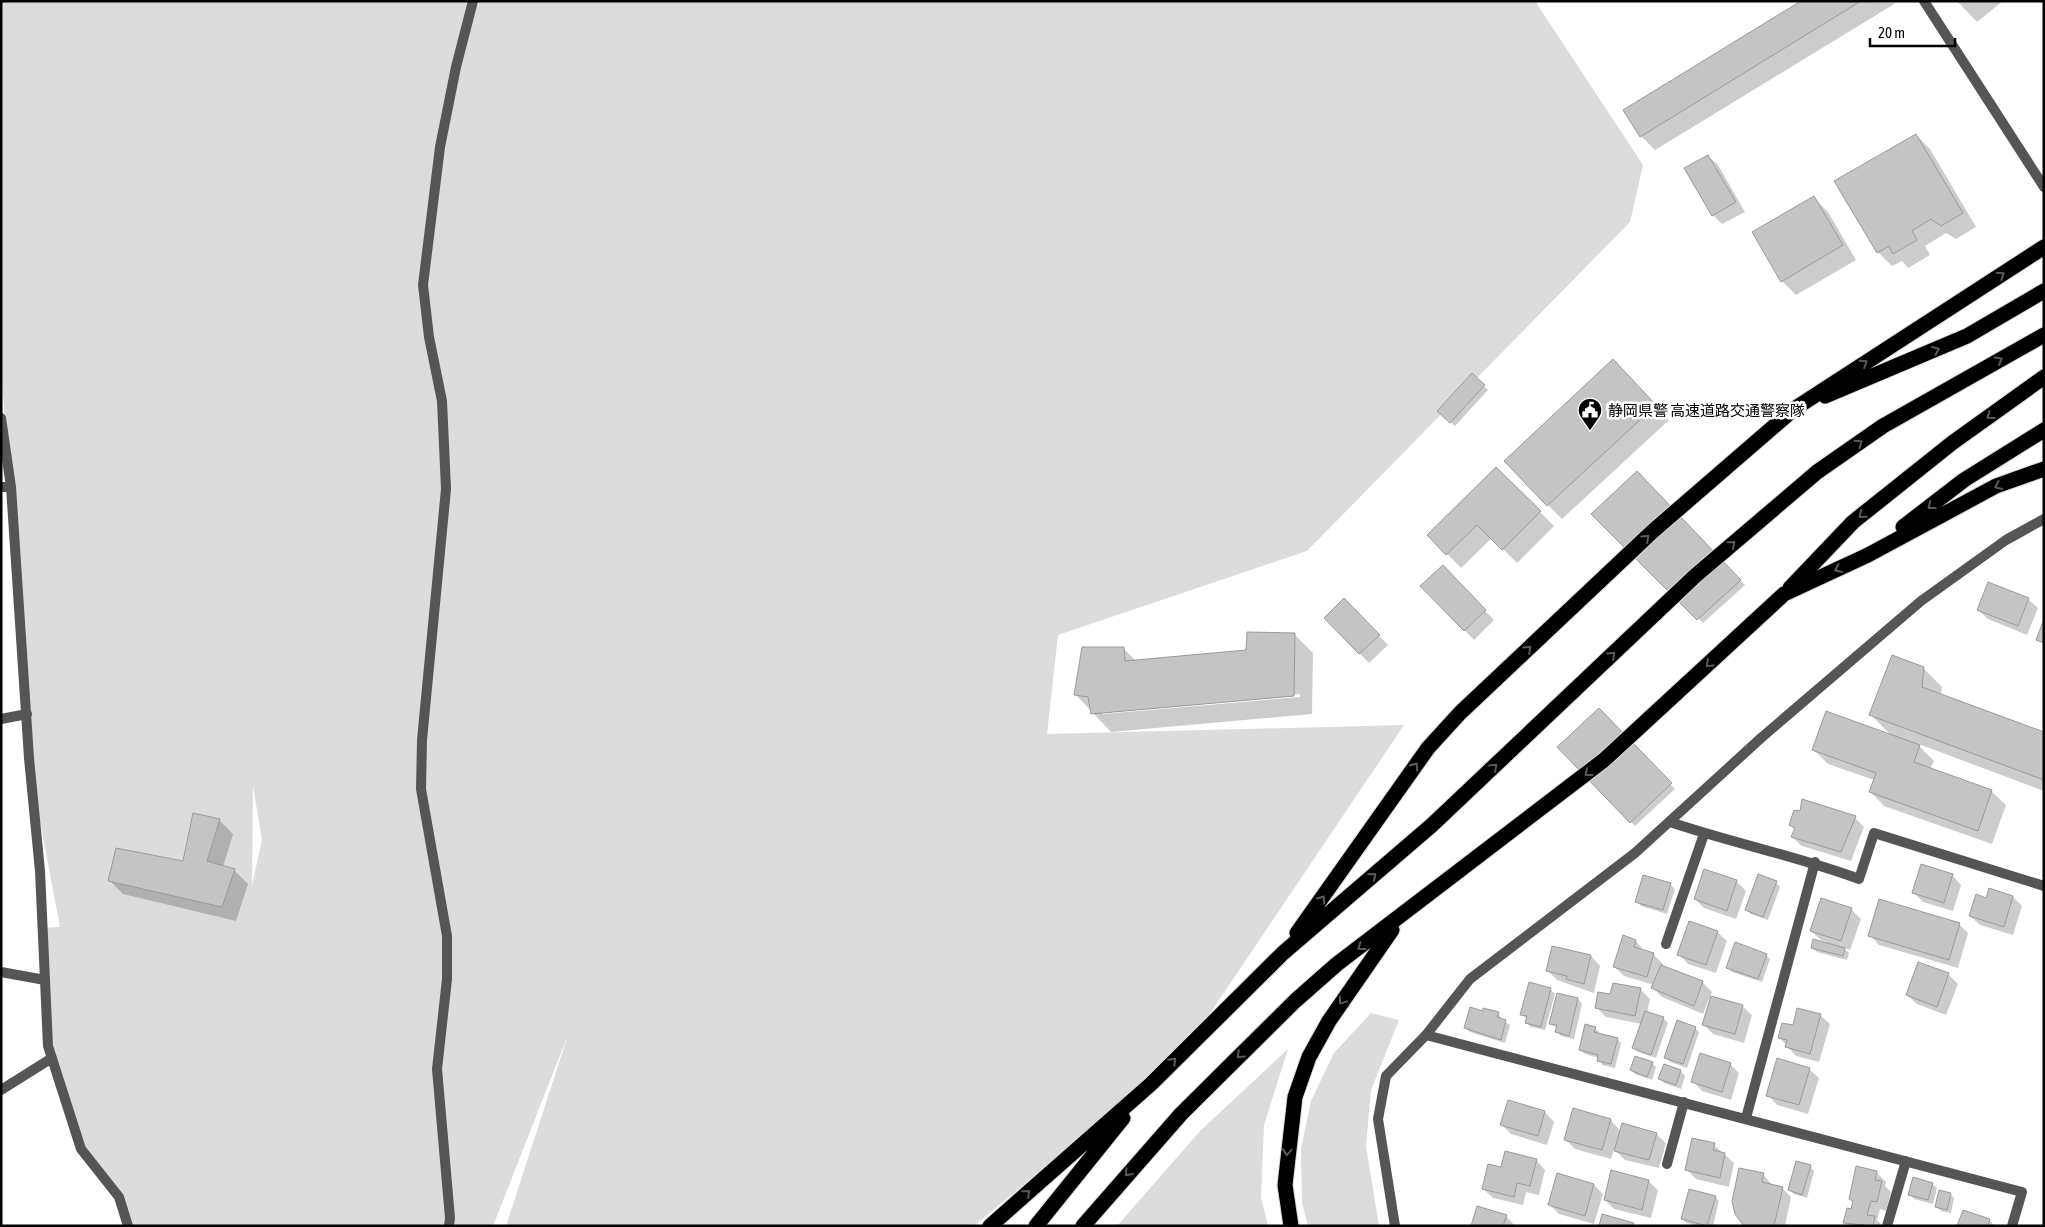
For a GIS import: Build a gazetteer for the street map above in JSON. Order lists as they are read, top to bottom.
{
  "places": {
    "public building": ["静岡県警 高速道路交通警察隊"]
  },
  "scale_bar": "20 m"
}
